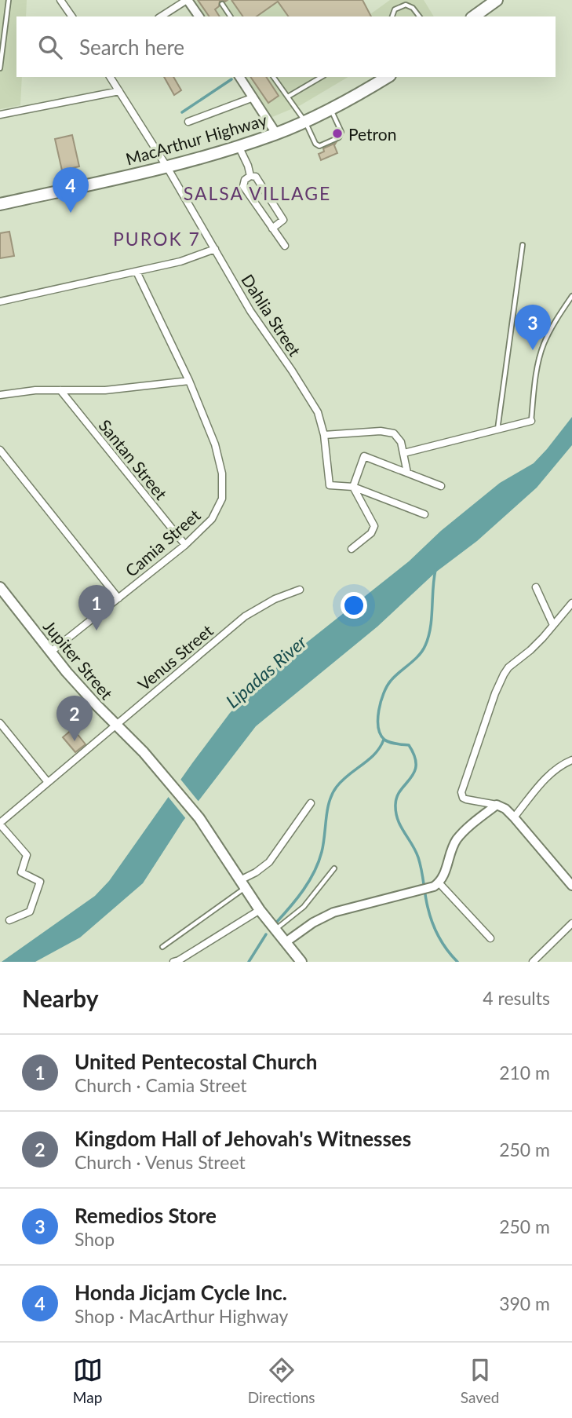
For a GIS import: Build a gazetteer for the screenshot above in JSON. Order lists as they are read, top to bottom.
{
  "streets": {
    "highway": ["MacArthur Highway"],
    "main road": ["Jupiter Street"],
    "street": [
      "Dahlia Street",
      "Santan Street",
      "Camia Street",
      "Venus Street"
    ]
  },
  "crossings": [
    ["MacArthur Highway", "Dahlia Street"],
    ["Santan Street", "Camia Street"],
    ["Camia Street", "Jupiter Street"],
    ["Venus Street", "Jupiter Street"]
  ],
  "districts": ["SALSA VILLAGE", "PUROK 7"],
  "water": ["Lipadas River"],
  "places": ["Petron"],
  "page": {
    "search": "Search here",
    "pins": [
      "4",
      "3",
      "1",
      "2"
    ],
    "heading": ["Nearby", "4 results"],
    "list": [
      {
        "mark": "1",
        "name": "United Pentecostal Church",
        "note": "Church · Camia Street",
        "value": "210 m"
      },
      {
        "mark": "2",
        "name": "Kingdom Hall of Jehovah's Witnesses",
        "note": "Church · Venus Street",
        "value": "250 m"
      },
      {
        "mark": "3",
        "name": "Remedios Store",
        "note": "Shop",
        "value": "250 m"
      },
      {
        "mark": "4",
        "name": "Honda Jicjam Cycle Inc.",
        "note": "Shop · MacArthur Highway",
        "value": "390 m"
      }
    ],
    "nav": ["Map", "Directions", "Saved"]
  }
}
